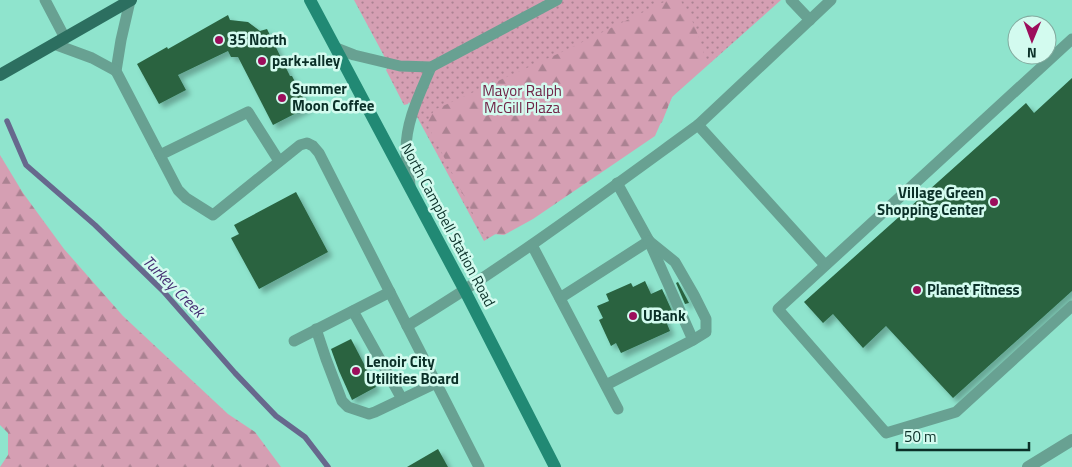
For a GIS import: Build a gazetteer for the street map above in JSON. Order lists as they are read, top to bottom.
{
  "streets": {
    "main road": ["North Campbell Station Road"]
  },
  "water": ["Turkey Creek"],
  "parks": ["Mayor Ralph McGill Plaza"],
  "places": [
    "35 North",
    "park+alley",
    "Summer Moon Coffee",
    "Village Green Shopping Center",
    "Planet Fitness",
    "UBank",
    "Lenoir City Utilities Board"
  ],
  "scale_bar": "50 m",
  "north": "bottom"
}
